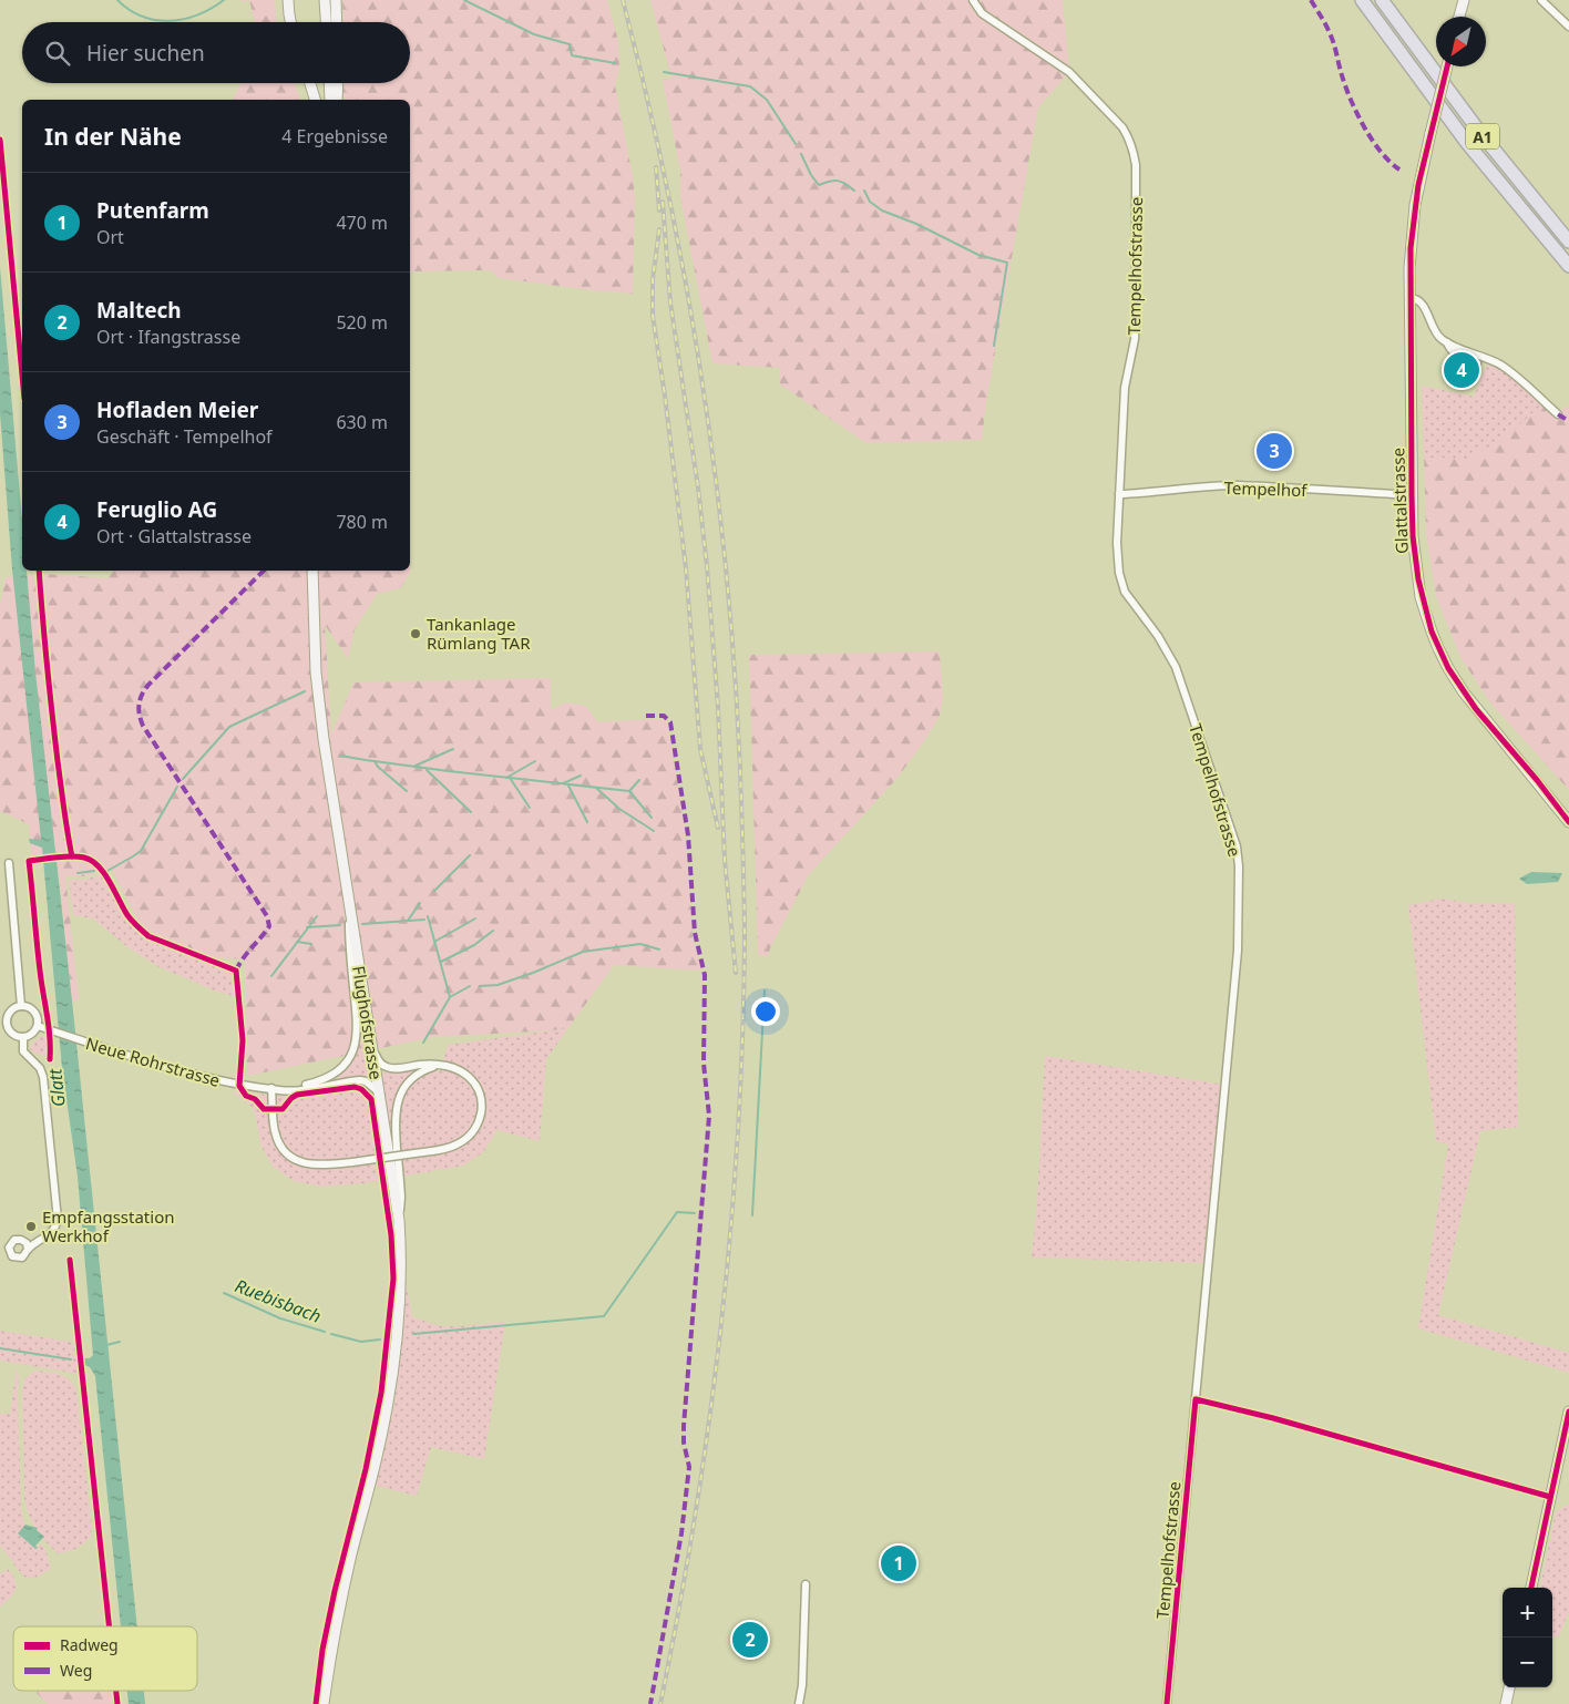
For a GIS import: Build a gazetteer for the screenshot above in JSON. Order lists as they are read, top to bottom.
{
  "streets": {
    "highway": ["A1"],
    "main road": ["Glattalstrasse", "Flughofstrasse"],
    "street": ["Tempelhofstrasse", "Tempelhof", "Neue Rohrstrasse"]
  },
  "crossings": [
    ["Tempelhofstrasse", "Tempelhof"],
    ["Tempelhof", "Glattalstrasse"],
    ["Flughofstrasse", "Neue Rohrstrasse"]
  ],
  "water": ["Glatt", "Ruebisbach"],
  "places": ["Tankanlage Rümlang TAR", "Empfangsstation Werkhof"],
  "legend": ["Radweg", "Weg"],
  "north": "bottom left",
  "page": {
    "search": "Hier suchen",
    "heading": ["In der Nähe", "4 Ergebnisse"],
    "list": [
      {
        "mark": "1",
        "name": "Putenfarm",
        "note": "Ort",
        "value": "470 m"
      },
      {
        "mark": "2",
        "name": "Maltech",
        "note": "Ort · Ifangstrasse",
        "value": "520 m"
      },
      {
        "mark": "3",
        "name": "Hofladen Meier",
        "note": "Geschäft · Tempelhof",
        "value": "630 m"
      },
      {
        "mark": "4",
        "name": "Feruglio AG",
        "note": "Ort · Glattalstrasse",
        "value": "780 m"
      }
    ],
    "pins": [
      "4",
      "3",
      "1",
      "2"
    ],
    "map_buttons": ["+", "−"]
  }
}
